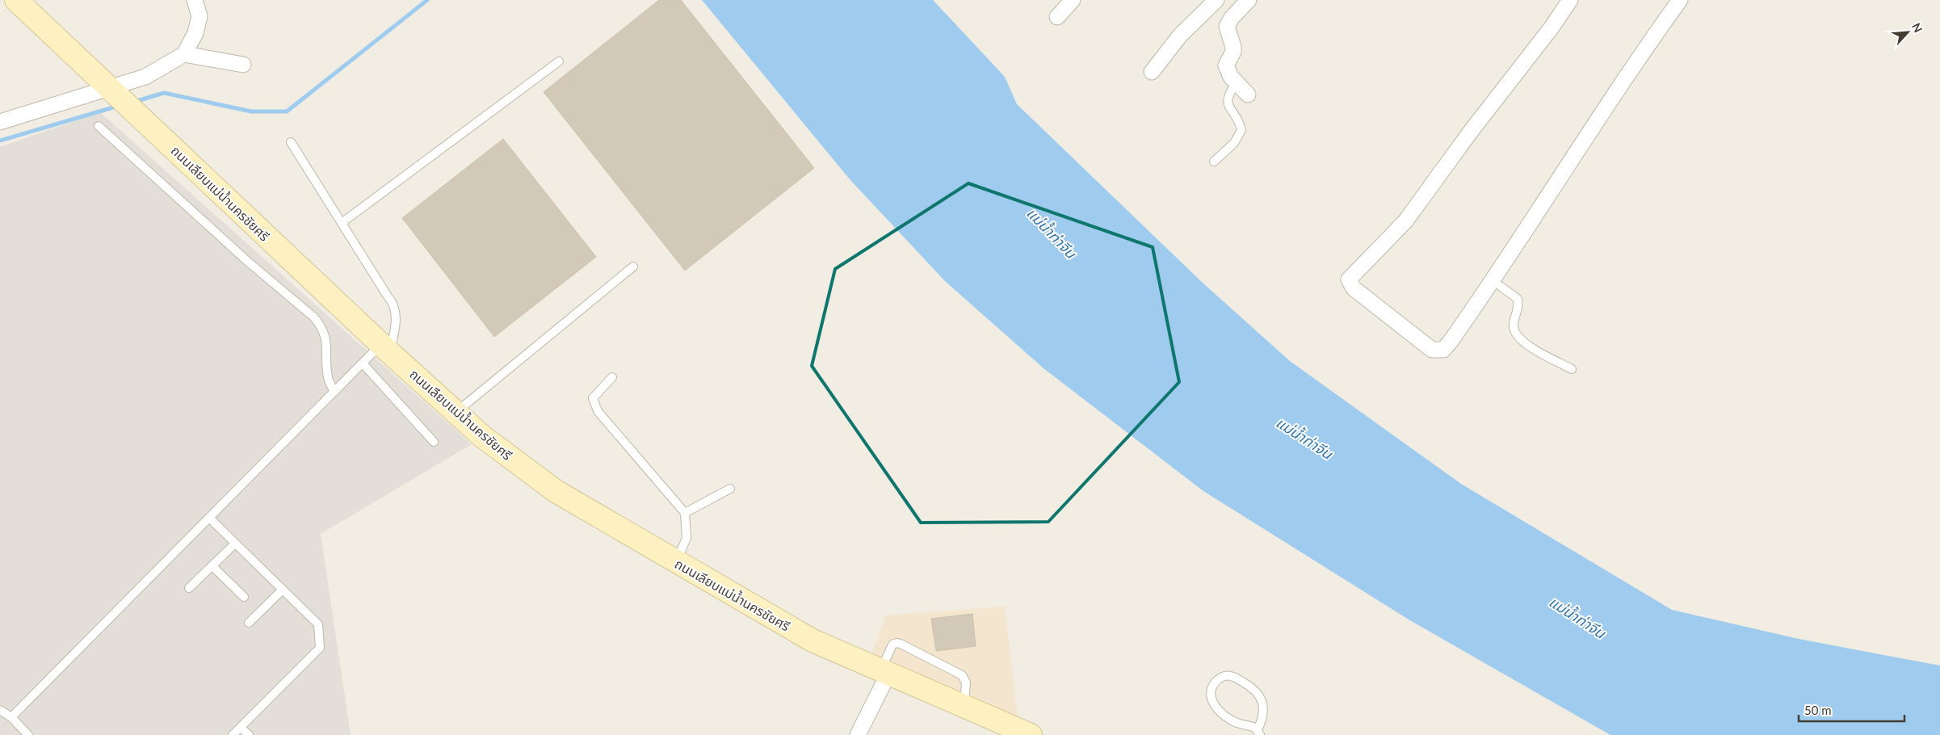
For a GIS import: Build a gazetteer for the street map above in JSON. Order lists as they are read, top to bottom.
{
  "streets": {
    "main road": ["ถนนเลียบแม่น้ำนครชัยศรี"]
  },
  "water": ["แม่น้ำท่าจีน"],
  "scale_bar": "50 m",
  "north": "top right"
}
